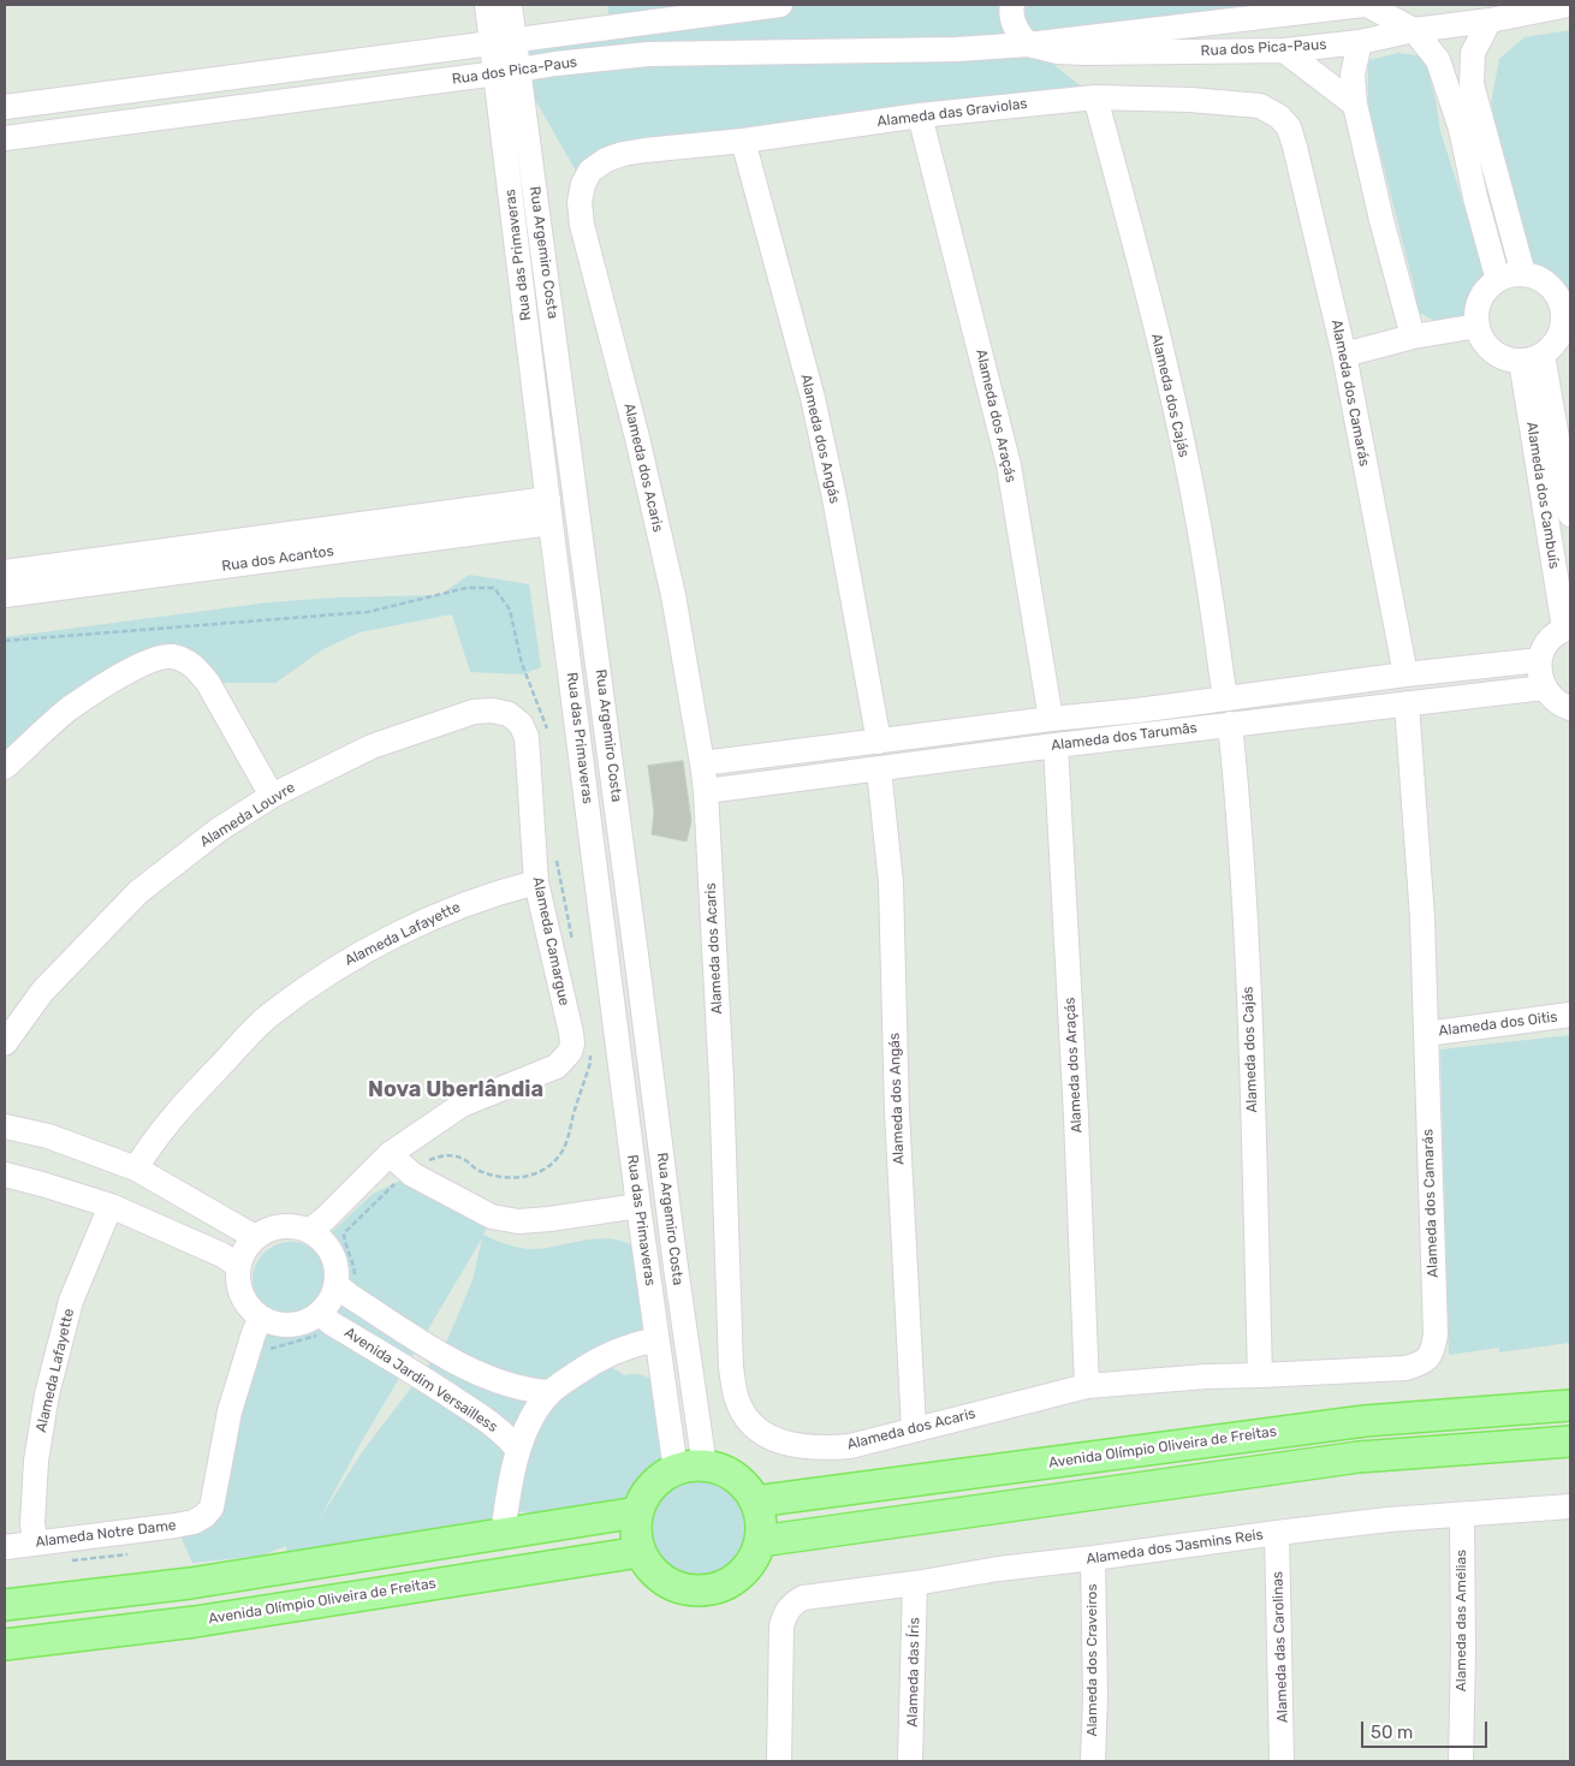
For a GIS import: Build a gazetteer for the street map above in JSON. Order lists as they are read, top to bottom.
{
  "streets": {
    "main road": ["Avenida Olímpio Oliveira de Freitas"],
    "street": [
      "Rua dos Pica-Paus",
      "Alameda das Graviolas",
      "Rua Argemiro Costa",
      "Rua das Primaveras",
      "Alameda dos Camarás",
      "Alameda dos Cajás",
      "Alameda dos Araçás",
      "Alameda dos Angás",
      "Alameda dos Acaris",
      "Alameda dos Cambuís",
      "Rua dos Acantos",
      "Alameda dos Tarumãs",
      "Alameda Louvre",
      "Alameda Lafayette",
      "Alameda Camargue",
      "Alameda dos Oitis",
      "Avenida Jardim Versailless",
      "Alameda Notre Dame",
      "Alameda dos Jasmins Reis",
      "Alameda das Amélias",
      "Alameda das Carolinas",
      "Alameda dos Craveiros",
      "Alameda das Íris"
    ]
  },
  "crossings": [
    ["Rua dos Pica-Paus", "Rua Argemiro Costa"],
    ["Rua dos Pica-Paus", "Rua das Primaveras"],
    ["Alameda das Graviolas", "Alameda dos Camarás"],
    ["Alameda das Graviolas", "Alameda dos Cajás"],
    ["Alameda das Graviolas", "Alameda dos Araçás"],
    ["Alameda das Graviolas", "Alameda dos Angás"],
    ["Alameda das Graviolas", "Alameda dos Acaris"],
    ["Rua Argemiro Costa", "Rua das Primaveras"],
    ["Rua Argemiro Costa", "Avenida Olímpio Oliveira de Freitas"],
    ["Rua das Primaveras", "Rua dos Acantos"],
    ["Rua das Primaveras", "Avenida Olímpio Oliveira de Freitas"],
    ["Alameda dos Camarás", "Alameda dos Cajás"],
    ["Alameda dos Camarás", "Alameda dos Araçás"],
    ["Alameda dos Camarás", "Alameda dos Acaris"],
    ["Alameda dos Camarás", "Alameda dos Tarumãs"],
    ["Alameda dos Camarás", "Alameda dos Oitis"],
    ["Alameda dos Cajás", "Alameda dos Tarumãs"],
    ["Alameda dos Araçás", "Alameda dos Acaris"],
    ["Alameda dos Araçás", "Alameda dos Tarumãs"],
    ["Alameda dos Angás", "Alameda dos Acaris"],
    ["Alameda dos Angás", "Alameda dos Tarumãs"],
    ["Alameda dos Acaris", "Alameda dos Tarumãs"],
    ["Alameda Louvre", "Alameda Camargue"],
    ["Alameda Lafayette", "Alameda Camargue"],
    ["Alameda Lafayette", "Alameda Notre Dame"],
    ["Avenida Jardim Versailless", "Alameda Notre Dame"],
    ["Alameda dos Jasmins Reis", "Alameda das Amélias"],
    ["Alameda dos Jasmins Reis", "Alameda das Carolinas"],
    ["Alameda dos Jasmins Reis", "Alameda dos Craveiros"],
    ["Alameda dos Jasmins Reis", "Alameda das Íris"]
  ],
  "districts": ["Nova Uberlândia"],
  "scale_bar": "50 m"
}
